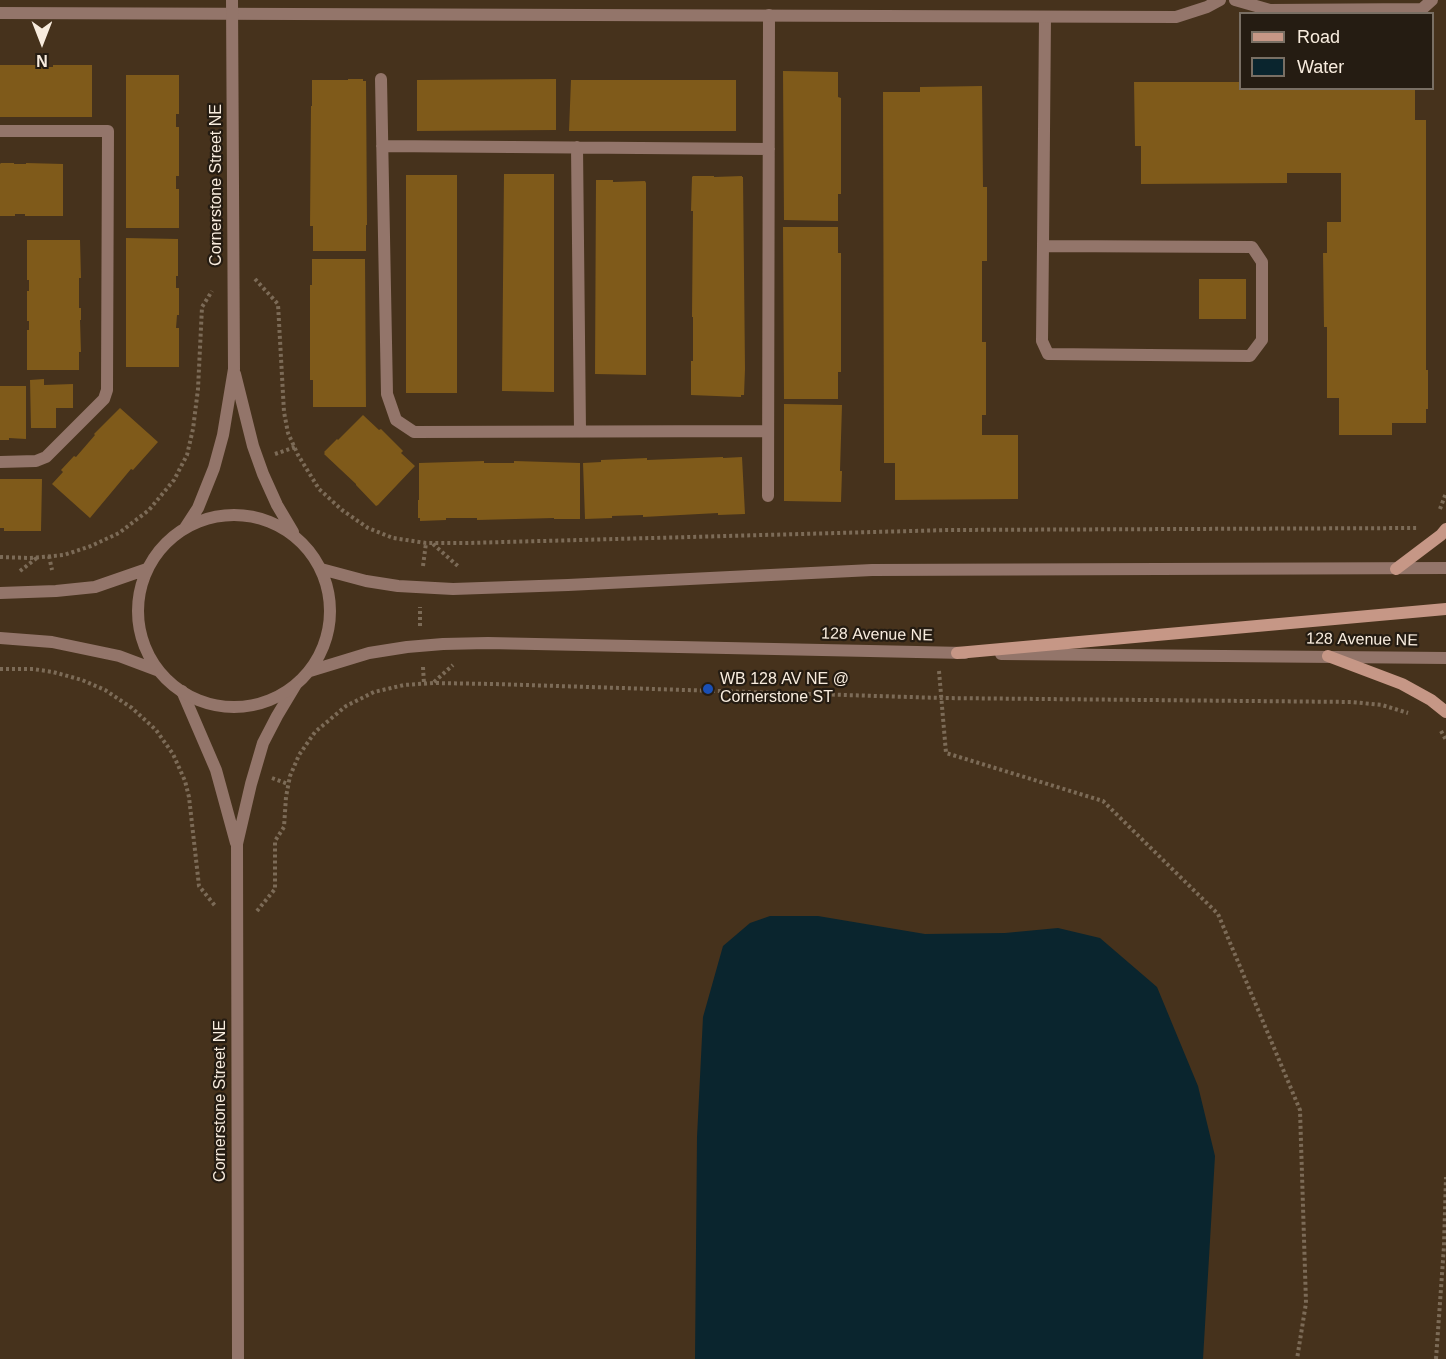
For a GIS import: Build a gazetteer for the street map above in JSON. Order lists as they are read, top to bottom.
{
  "streets": {
    "street": ["Cornerstone Street NE", "128 Avenue NE"]
  },
  "crossings": [
    ["Cornerstone Street NE", "128 Avenue NE"]
  ],
  "places": ["WB 128 AV NE @ Cornerstone ST"],
  "legend": ["Road", "Water"],
  "north": "bottom"
}
